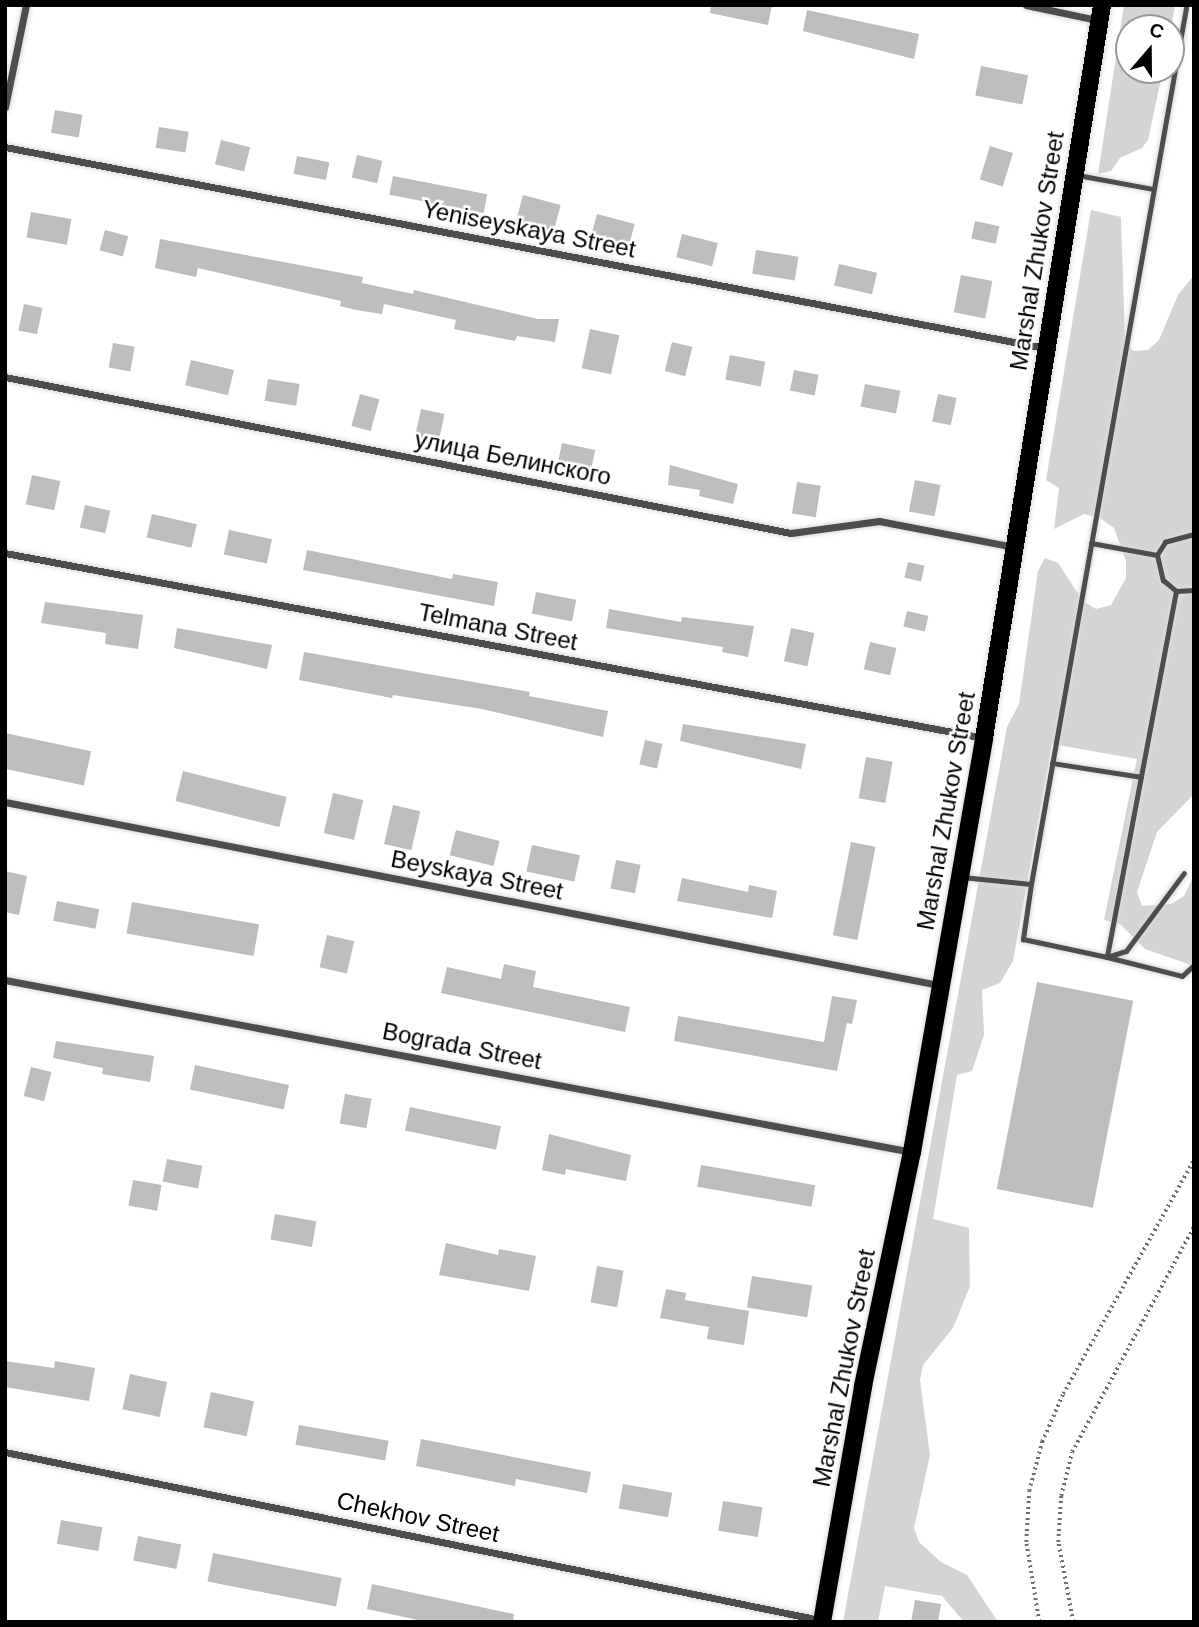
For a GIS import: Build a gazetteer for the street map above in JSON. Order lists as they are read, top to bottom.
{
  "streets": {
    "main road": ["Marshal Zhukov Street"],
    "street": [
      "Yeniseyskaya Street",
      "улица Белинского",
      "Telmana Street",
      "Beyskaya Street",
      "Bograda Street",
      "Chekhov Street"
    ]
  },
  "crossings": [
    ["Yeniseyskaya Street", "Marshal Zhukov Street"],
    ["Marshal Zhukov Street", "улица Белинского"],
    ["Marshal Zhukov Street", "Telmana Street"],
    ["Marshal Zhukov Street", "Beyskaya Street"],
    ["Marshal Zhukov Street", "Bograda Street"],
    ["Marshal Zhukov Street", "Chekhov Street"]
  ],
  "north": "top"
}
